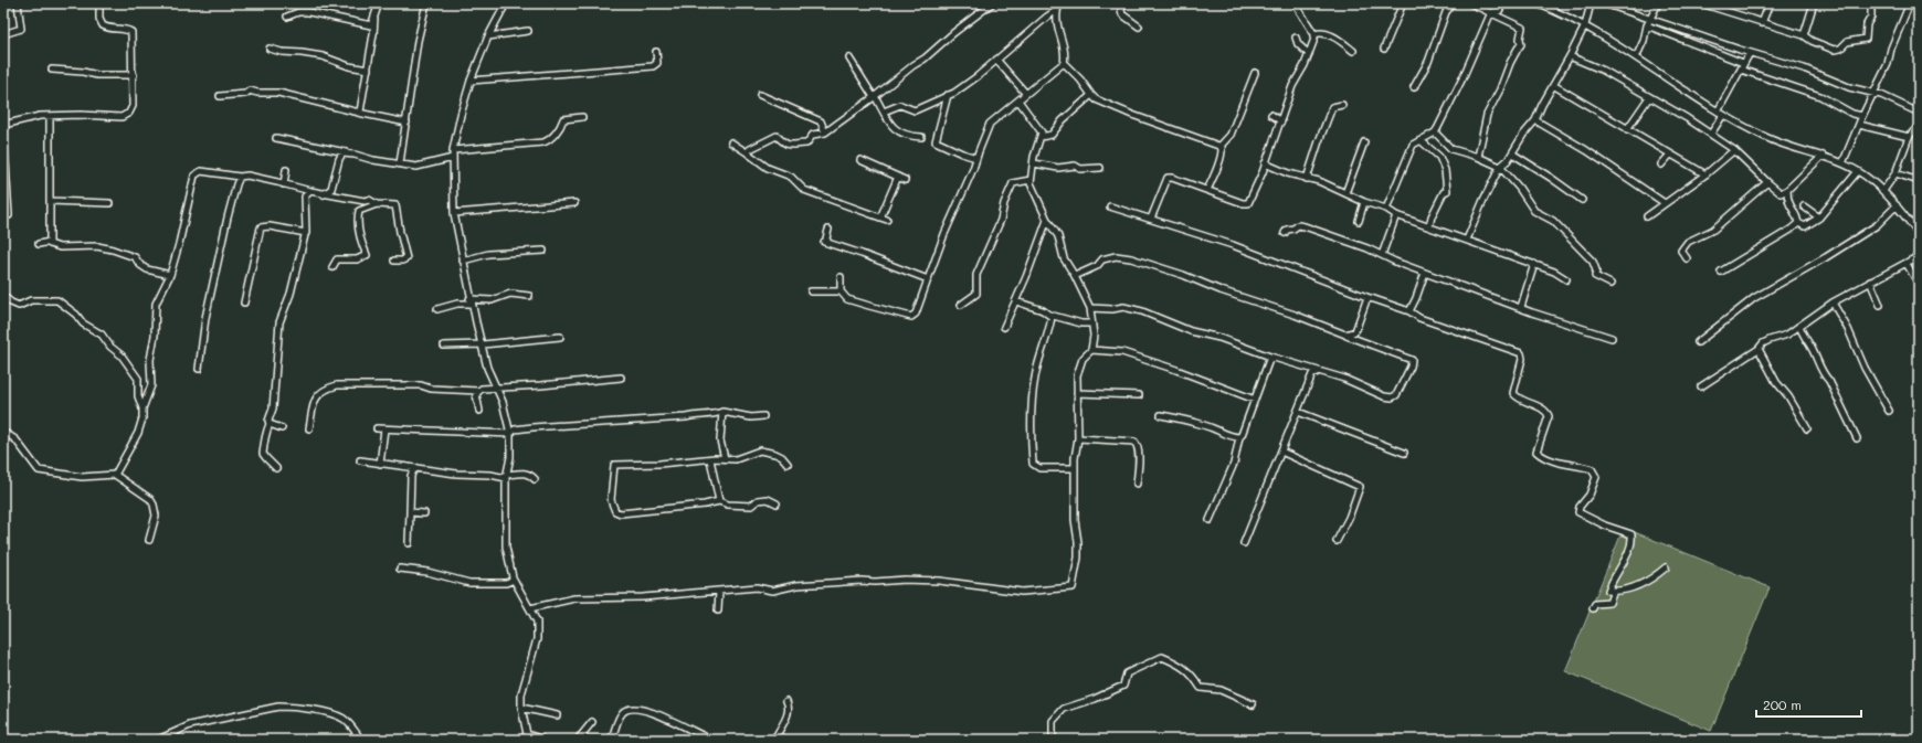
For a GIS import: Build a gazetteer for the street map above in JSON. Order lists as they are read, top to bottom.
{
  "scale_bar": "200 m"
}
